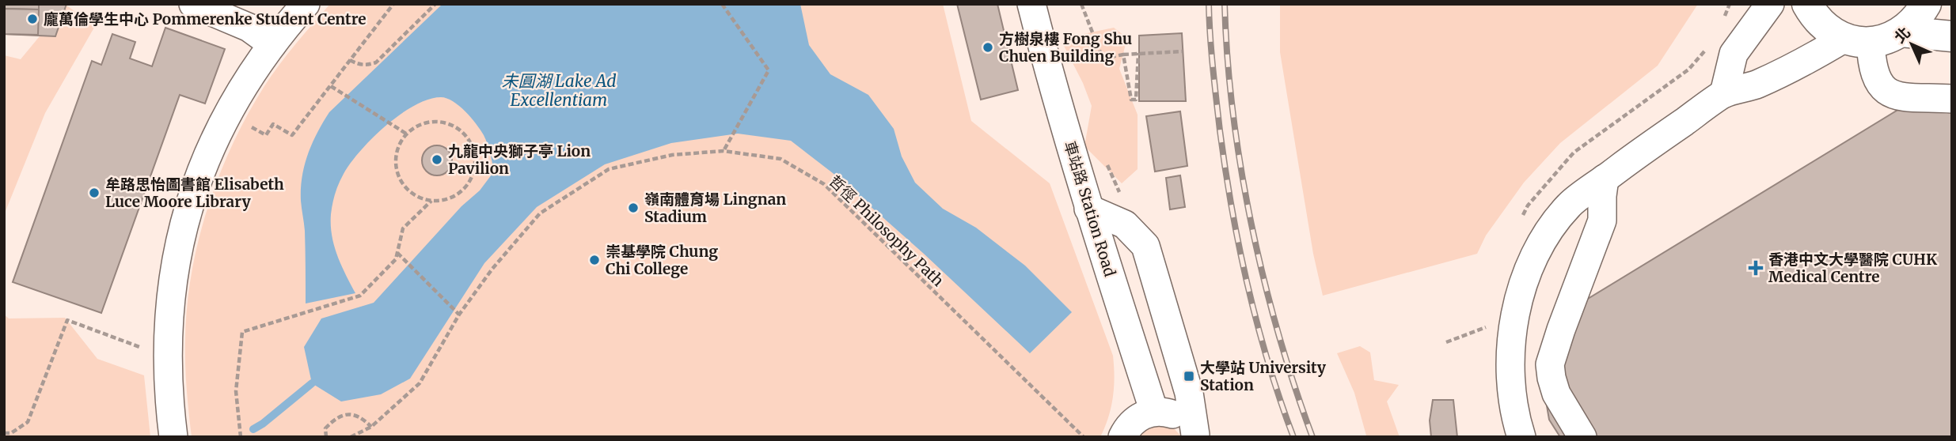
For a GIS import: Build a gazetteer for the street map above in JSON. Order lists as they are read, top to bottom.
{
  "streets": {
    "street": ["車站路 Station Road"],
    "path": ["哲徑 Philosophy Path"]
  },
  "water": ["未圓湖 Lake Ad Excellentiam"],
  "places": {
    "other": [
      "龐萬倫學生中心 Pommerenke Student Centre",
      "方樹泉樓 Fong Shu Chuen Building",
      "九龍中央獅子亭 Lion Pavilion",
      "牟路思怡圖書館 Elisabeth Luce Moore Library",
      "嶺南體育場 Lingnan Stadium",
      "崇基學院 Chung Chi College"
    ],
    "health": ["香港中文大學醫院 CUHK Medical Centre"],
    "transit": ["大學站 University Station"]
  },
  "north": "top left"
}
